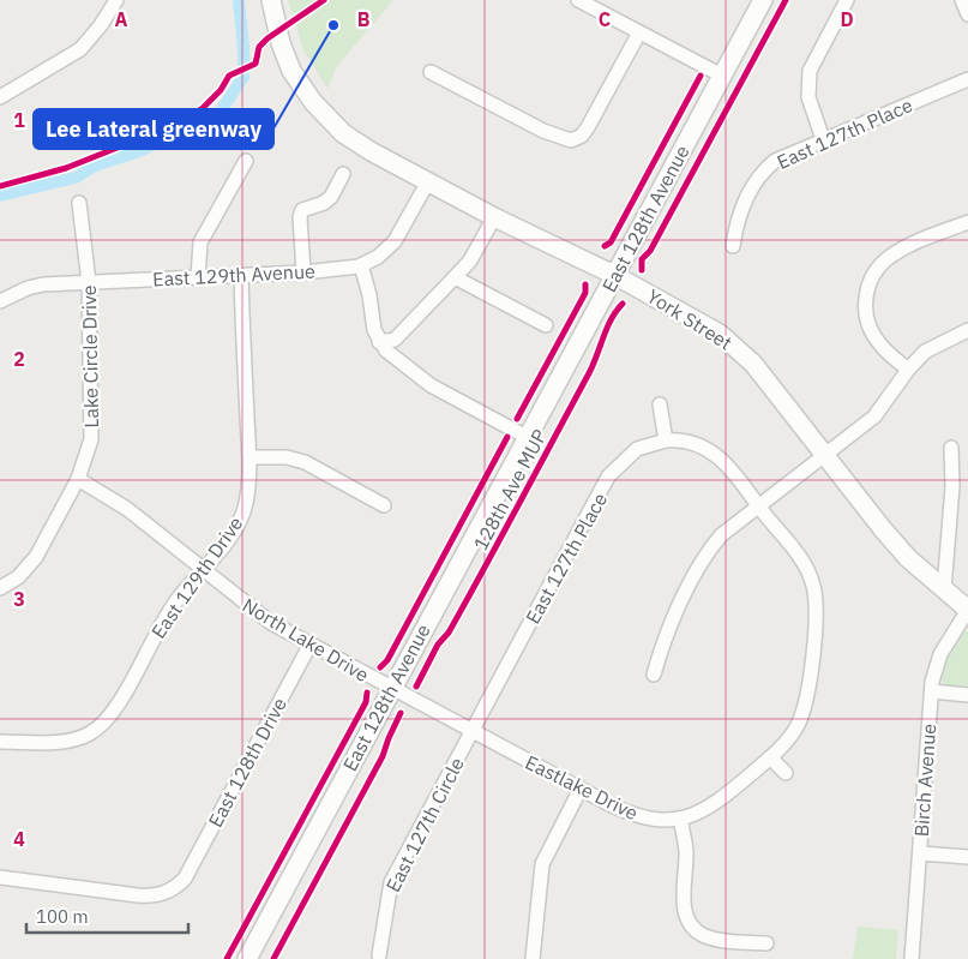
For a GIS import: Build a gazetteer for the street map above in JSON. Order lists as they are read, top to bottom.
{
  "streets": {
    "main road": ["East 128th Avenue", "York Street"],
    "street": [
      "East 127th Place",
      "East 129th Avenue",
      "Lake Circle Drive",
      "East 129th Drive",
      "North Lake Drive",
      "East 128th Drive",
      "Birch Avenue",
      "Eastlake Drive",
      "East 127th Circle"
    ],
    "cycle path": ["128th Ave MUP"]
  },
  "crossings": [
    ["East 127th Place", "Eastlake Drive"],
    ["East 127th Place", "East 127th Circle"],
    ["East 128th Avenue", "York Street"],
    ["East 128th Avenue", "North Lake Drive"],
    ["East 128th Avenue", "Eastlake Drive"],
    ["East 129th Avenue", "York Street"],
    ["East 129th Avenue", "Lake Circle Drive"],
    ["East 129th Avenue", "East 129th Drive"],
    ["York Street", "Birch Avenue"],
    ["Lake Circle Drive", "North Lake Drive"],
    ["East 129th Drive", "North Lake Drive"],
    ["North Lake Drive", "East 128th Drive"],
    ["North Lake Drive", "Eastlake Drive"],
    ["Eastlake Drive", "East 127th Circle"]
  ],
  "places": ["Lee Lateral greenway"],
  "scale_bar": "100 m",
  "grid": {
    "columns": [
      "A",
      "B",
      "C",
      "D"
    ],
    "rows": [
      "1",
      "2",
      "3",
      "4"
    ]
  }
}
